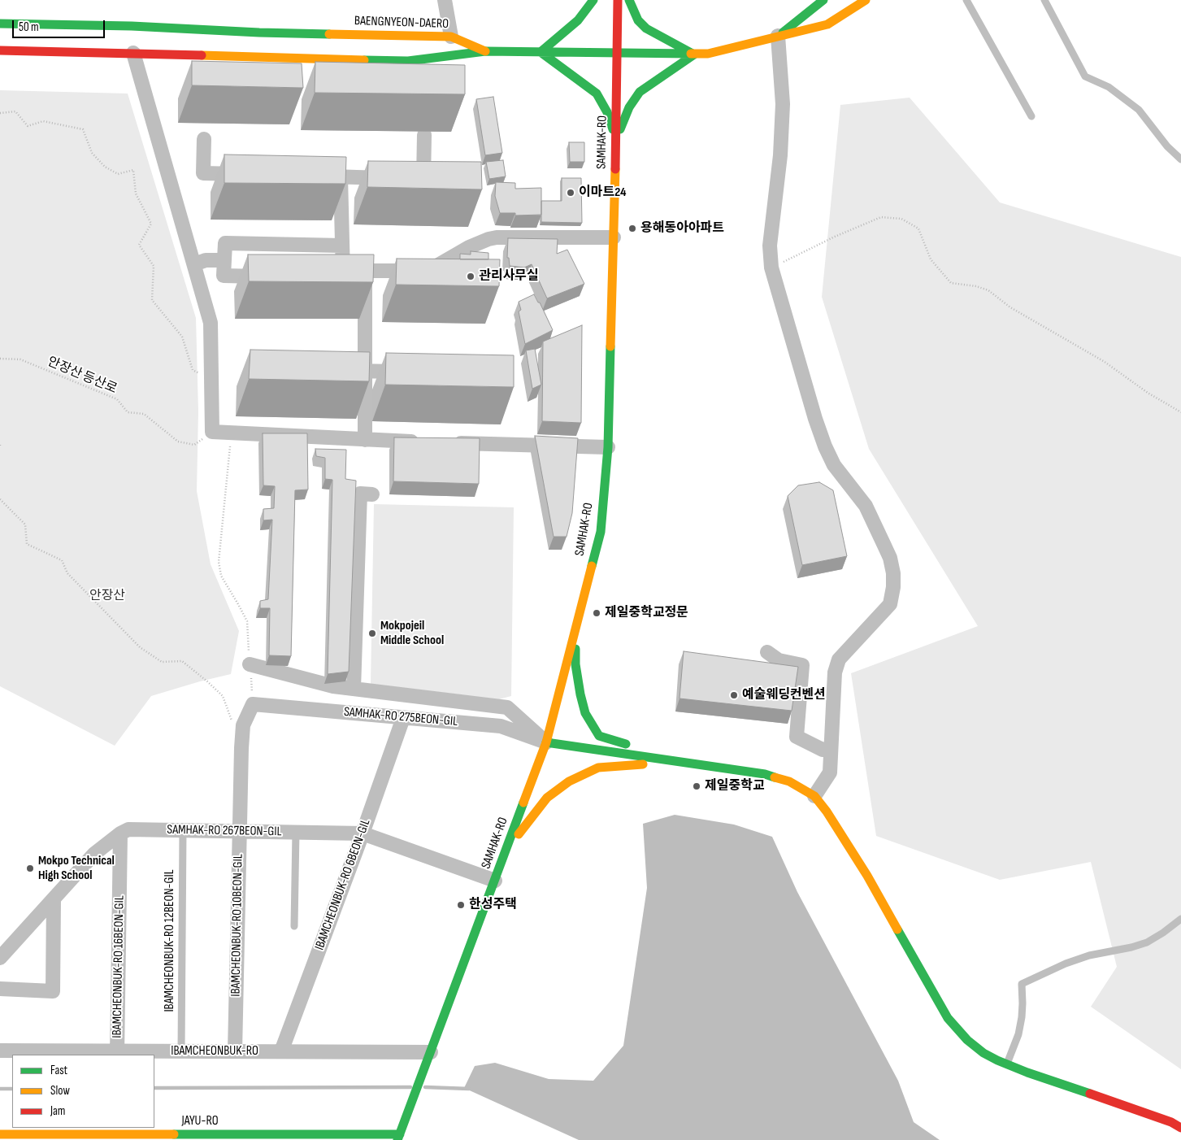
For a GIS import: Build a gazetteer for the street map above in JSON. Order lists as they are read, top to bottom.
{
  "streets": {
    "street": [
      "BAENGNYEON-DAERO",
      "SAMHAK-RO",
      "SAMHAK-RO 275BEON-GIL",
      "SAMHAK-RO 267BEON-GIL",
      "IBAMCHEONBUK-RO 6BEON-GIL",
      "IBAMCHEONBUK-RO 10BEON-GIL",
      "IBAMCHEONBUK-RO 16BEON-GIL",
      "IBAMCHEONBUK-RO",
      "JAYU-RO"
    ],
    "lane": ["IBAMCHEONBUK-RO 12BEON-GIL"],
    "path": ["안장산 등산로"]
  },
  "crossings": [
    ["SAMHAK-RO", "SAMHAK-RO 275BEON-GIL"],
    ["SAMHAK-RO", "SAMHAK-RO 267BEON-GIL"],
    ["SAMHAK-RO", "IBAMCHEONBUK-RO"],
    ["SAMHAK-RO", "JAYU-RO"],
    ["SAMHAK-RO 275BEON-GIL", "IBAMCHEONBUK-RO 6BEON-GIL"],
    ["SAMHAK-RO 275BEON-GIL", "IBAMCHEONBUK-RO 10BEON-GIL"],
    ["SAMHAK-RO 267BEON-GIL", "IBAMCHEONBUK-RO 6BEON-GIL"],
    ["SAMHAK-RO 267BEON-GIL", "IBAMCHEONBUK-RO 10BEON-GIL"],
    ["SAMHAK-RO 267BEON-GIL", "IBAMCHEONBUK-RO 12BEON-GIL"],
    ["SAMHAK-RO 267BEON-GIL", "IBAMCHEONBUK-RO 16BEON-GIL"],
    ["IBAMCHEONBUK-RO 6BEON-GIL", "IBAMCHEONBUK-RO"],
    ["IBAMCHEONBUK-RO 10BEON-GIL", "IBAMCHEONBUK-RO"],
    ["IBAMCHEONBUK-RO 12BEON-GIL", "IBAMCHEONBUK-RO"],
    ["IBAMCHEONBUK-RO 16BEON-GIL", "IBAMCHEONBUK-RO"]
  ],
  "parks": ["안장산"],
  "places": [
    "이마트24",
    "용해동아아파트",
    "관리사무실",
    "제일중학교정문",
    "Mokpojeil Middle School",
    "예술웨딩컨벤션",
    "제일중학교",
    "Mokpo Technical High School",
    "한성주택"
  ],
  "legend": ["Fast", "Slow", "Jam"],
  "scale_bar": "50 m"
}
